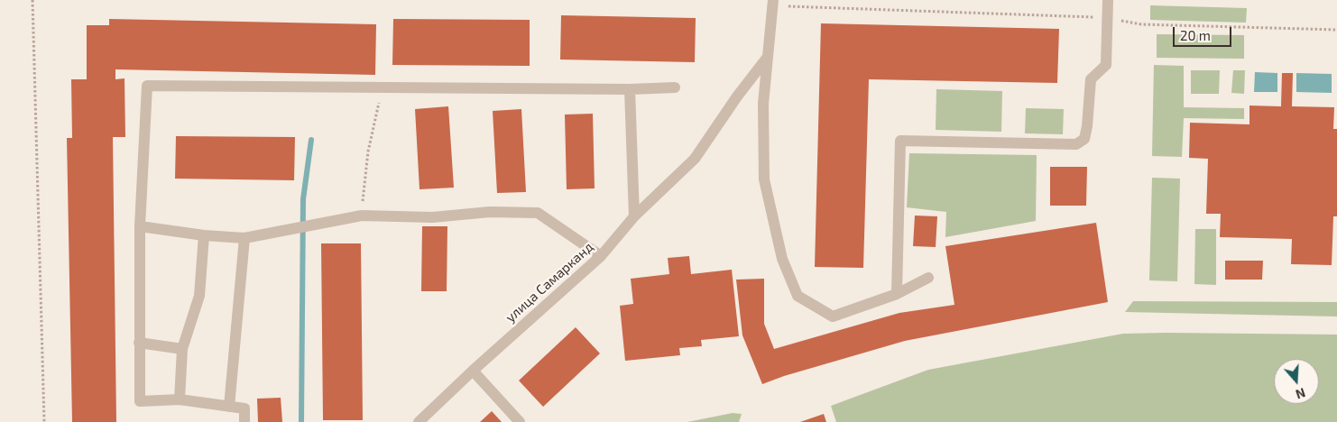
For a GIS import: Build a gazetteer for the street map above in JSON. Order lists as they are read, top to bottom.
{
  "streets": {
    "lane": ["улица Самарканд"]
  },
  "scale_bar": "20 m",
  "north": "bottom"
}
